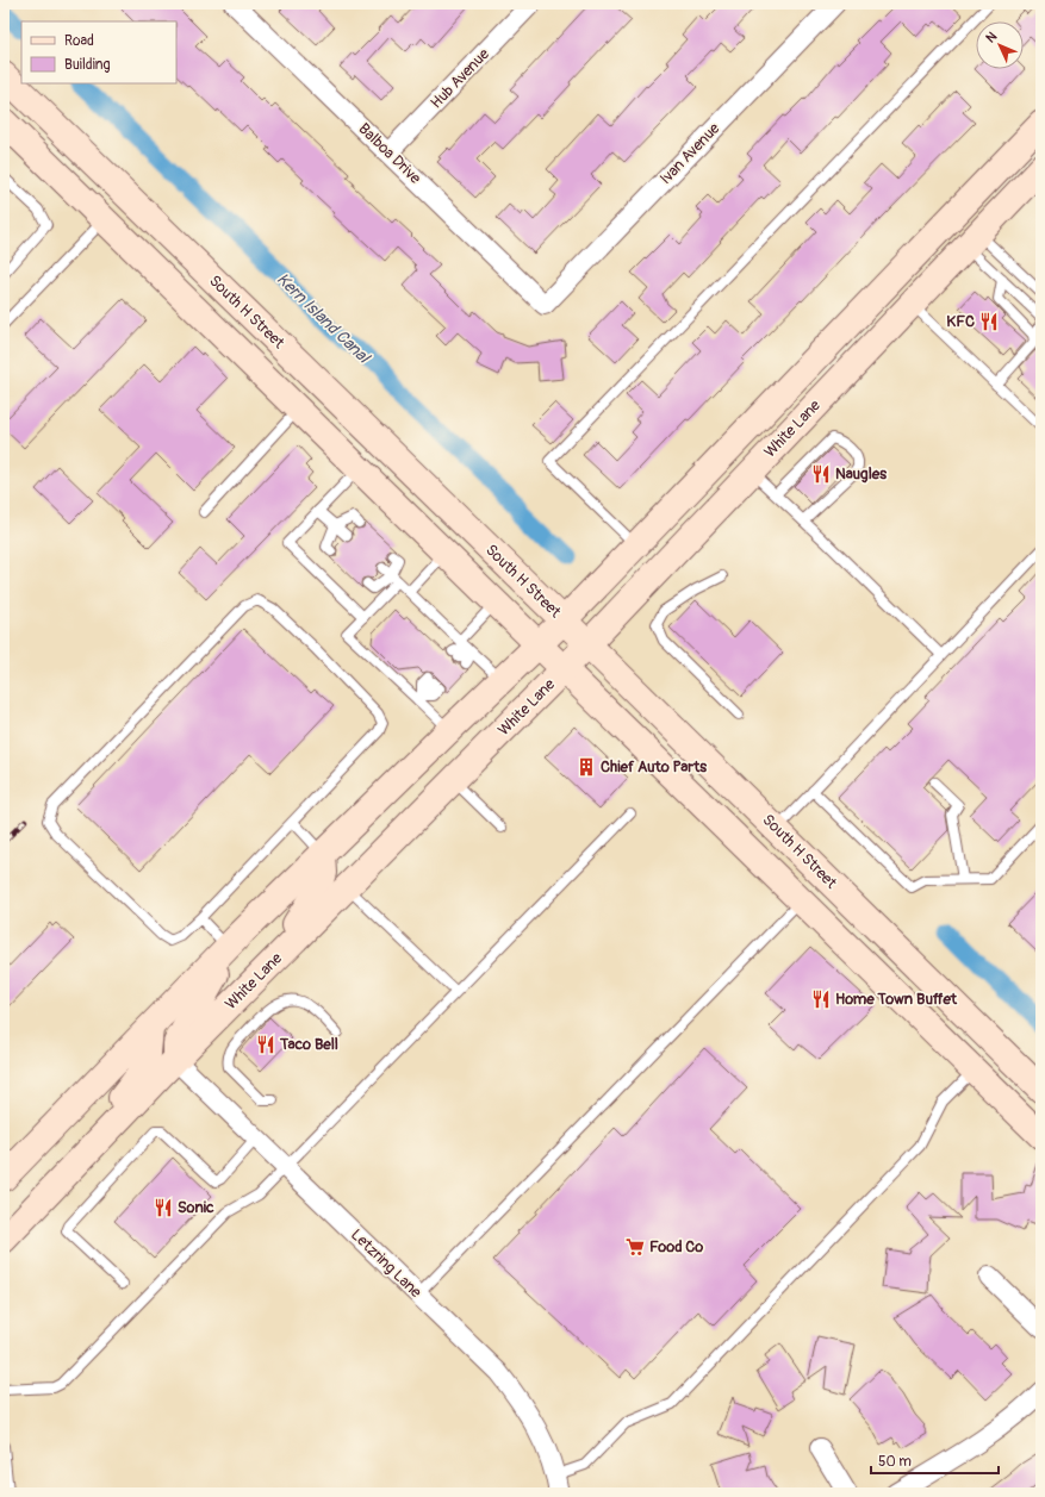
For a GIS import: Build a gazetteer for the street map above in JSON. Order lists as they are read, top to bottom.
{
  "streets": {
    "main road": ["South H Street", "White Lane"],
    "street": [
      "Hub Avenue",
      "Balboa Drive",
      "Ivan Avenue",
      "Letzring Lane"
    ]
  },
  "crossings": [
    ["Hub Avenue", "Balboa Drive"],
    ["Balboa Drive", "Ivan Avenue"],
    ["South H Street", "White Lane"],
    ["White Lane", "Letzring Lane"]
  ],
  "water": ["Kern Island Canal"],
  "places": {
    "restaurant": [
      "KFC",
      "Naugles",
      "Home Town Buffet",
      "Taco Bell",
      "Sonic"
    ],
    "building": ["Chief Auto Parts"],
    "supermarket": ["Food Co"]
  },
  "legend": ["Road", "Building"],
  "scale_bar": "50 m",
  "north": "top left"
}
